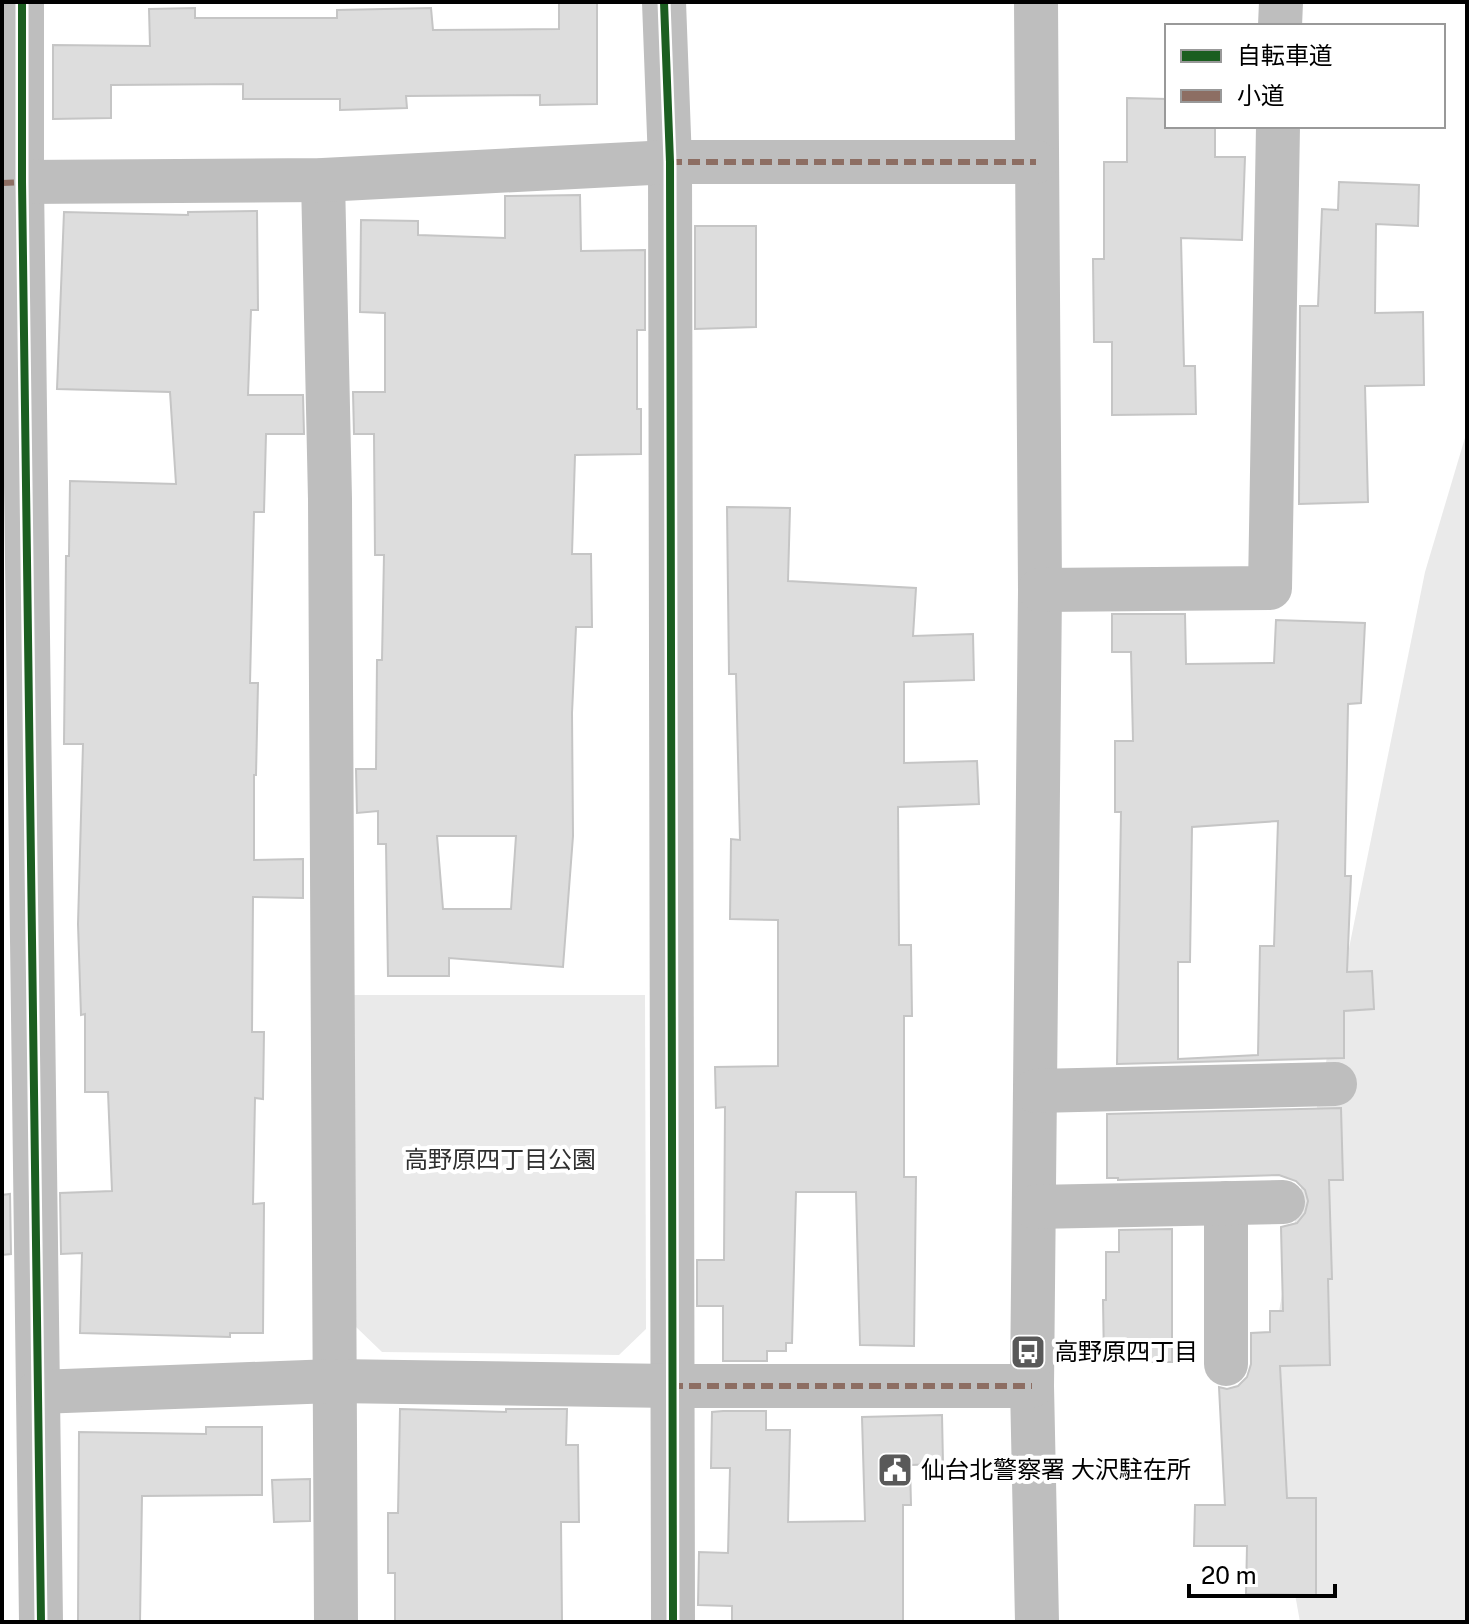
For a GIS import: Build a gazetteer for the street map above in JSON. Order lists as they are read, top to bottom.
{
  "parks": ["高野原四丁目公園"],
  "places": {
    "bus stop": ["高野原四丁目"],
    "public building": ["仙台北警察署 大沢駐在所"]
  },
  "legend": ["自転車道", "小道"],
  "scale_bar": "20 m"
}
